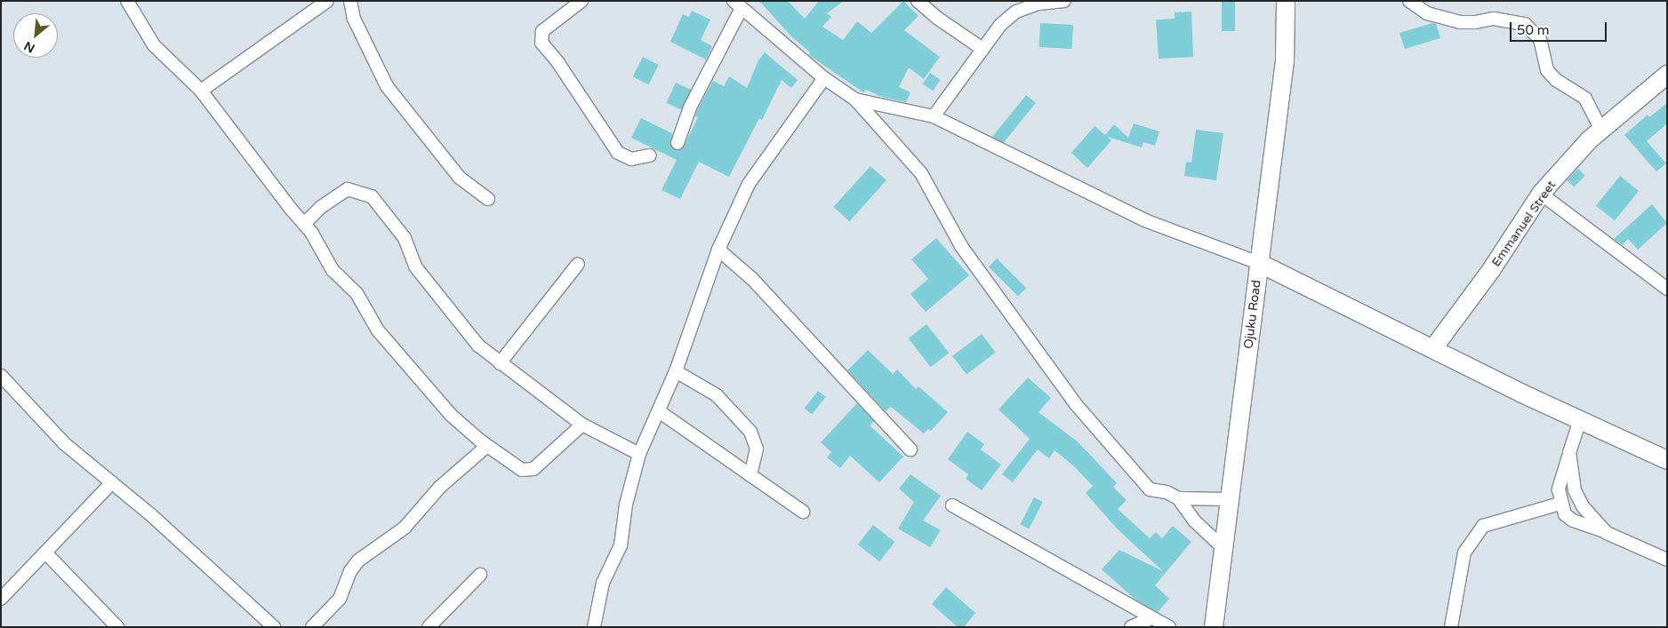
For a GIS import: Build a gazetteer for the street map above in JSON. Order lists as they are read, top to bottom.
{
  "streets": {
    "main road": ["Emmanuel Street", "Ojuku Road"]
  },
  "scale_bar": "50 m",
  "north": "bottom left"
}
